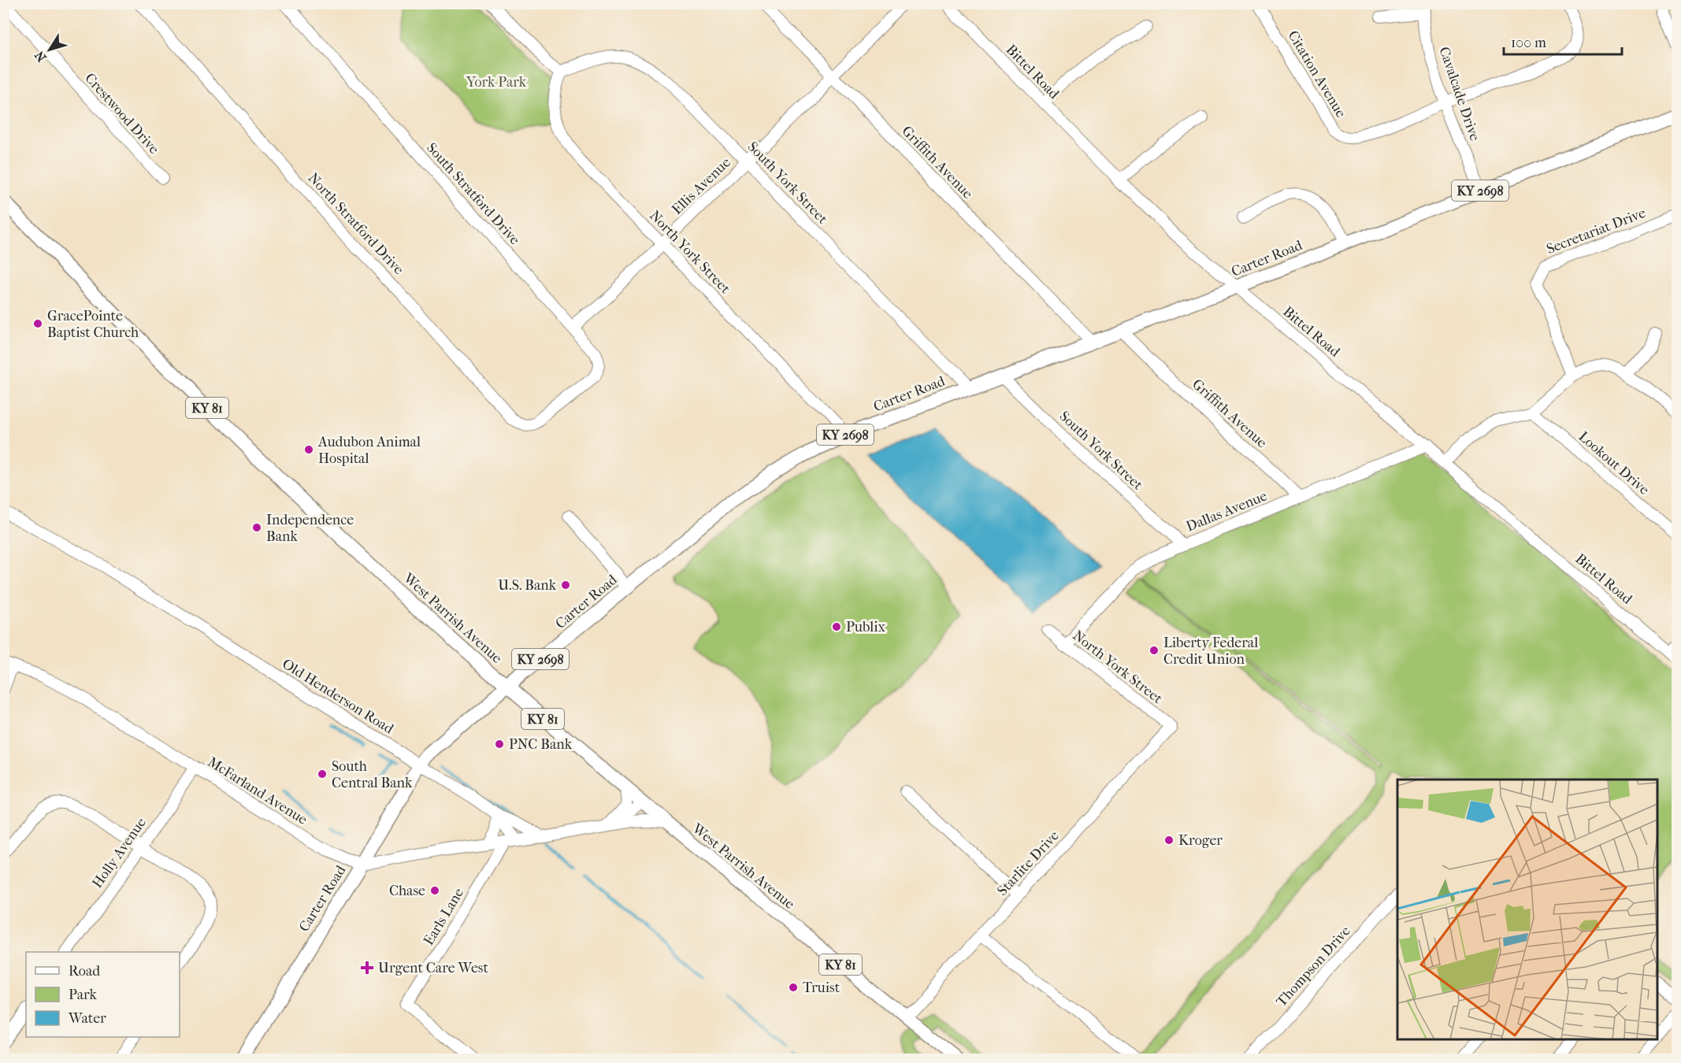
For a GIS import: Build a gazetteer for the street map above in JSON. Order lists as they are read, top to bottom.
{
  "streets": {
    "main road": [
      "KY 2698",
      "Carter Road",
      "KY 81",
      "West Parrish Avenue"
    ],
    "street": [
      "Bittel Road",
      "Citation Avenue",
      "Cavalcade Drive",
      "Crestwood Drive",
      "Griffith Avenue",
      "South York Street",
      "Ellis Avenue",
      "South Stratford Drive",
      "North Stratford Drive",
      "Secretariat Drive",
      "North York Street",
      "Lookout Drive",
      "Dallas Avenue",
      "Old Henderson Road",
      "McFarland Avenue",
      "Holly Avenue",
      "Starlite Drive",
      "Earls Lane",
      "Thompson Drive"
    ]
  },
  "crossings": [
    ["Bittel Road", "Carter Road"],
    ["Bittel Road", "Dallas Avenue"],
    ["Citation Avenue", "Cavalcade Drive"],
    ["Cavalcade Drive", "Carter Road"],
    ["Griffith Avenue", "Ellis Avenue"],
    ["Griffith Avenue", "Carter Road"],
    ["Griffith Avenue", "Dallas Avenue"],
    ["South York Street", "Ellis Avenue"],
    ["South York Street", "North York Street"],
    ["South York Street", "Carter Road"],
    ["South York Street", "Dallas Avenue"],
    ["Ellis Avenue", "South Stratford Drive"],
    ["Ellis Avenue", "North York Street"],
    ["South Stratford Drive", "North Stratford Drive"],
    ["North York Street", "Carter Road"],
    ["North York Street", "Dallas Avenue"],
    ["North York Street", "Starlite Drive"],
    ["Carter Road", "West Parrish Avenue"],
    ["Carter Road", "Old Henderson Road"],
    ["Carter Road", "McFarland Avenue"],
    ["West Parrish Avenue", "Starlite Drive"],
    ["Old Henderson Road", "McFarland Avenue"],
    ["McFarland Avenue", "Holly Avenue"],
    ["McFarland Avenue", "Earls Lane"]
  ],
  "parks": ["York Park"],
  "places": {
    "other": [
      "GracePointe Baptist Church",
      "Audubon Animal Hospital",
      "Independence Bank",
      "U.S. Bank",
      "Publix",
      "Liberty Federal Credit Union",
      "PNC Bank",
      "South Central Bank",
      "Kroger",
      "Chase",
      "Truist"
    ],
    "health": ["Urgent Care West"]
  },
  "legend": ["Road", "Park", "Water"],
  "scale_bar": "100 m",
  "north": "bottom left"
}
